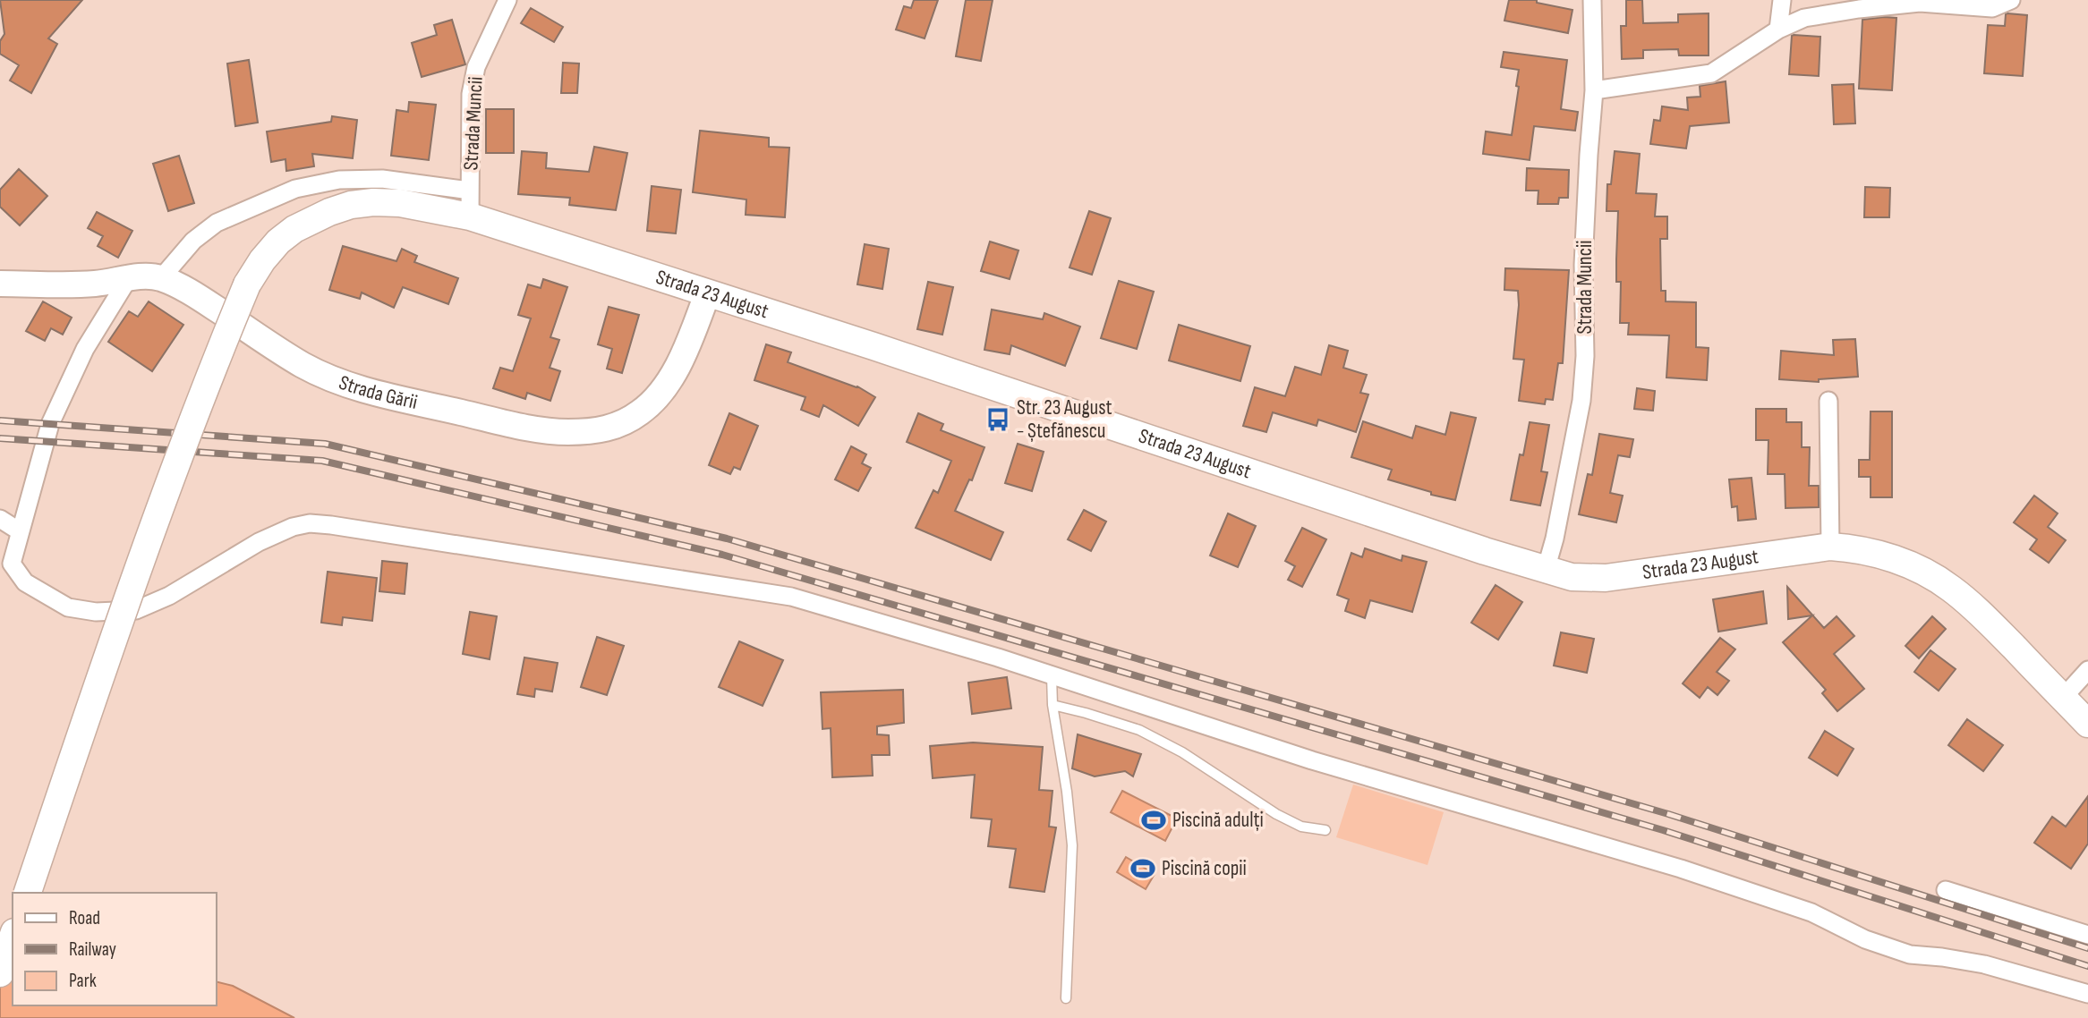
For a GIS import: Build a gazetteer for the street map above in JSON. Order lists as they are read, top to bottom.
{
  "streets": {
    "main road": ["Strada 23 August"],
    "street": ["Strada Muncii", "Strada Gării"]
  },
  "crossings": [
    ["Strada Muncii", "Strada 23 August"],
    ["Strada 23 August", "Strada Gării"]
  ],
  "places": {
    "bus stop": ["Str. 23 August - Ștefănescu"],
    "sports": ["Piscină adulți", "Piscină copii"]
  },
  "legend": ["Road", "Railway", "Park"]
}
